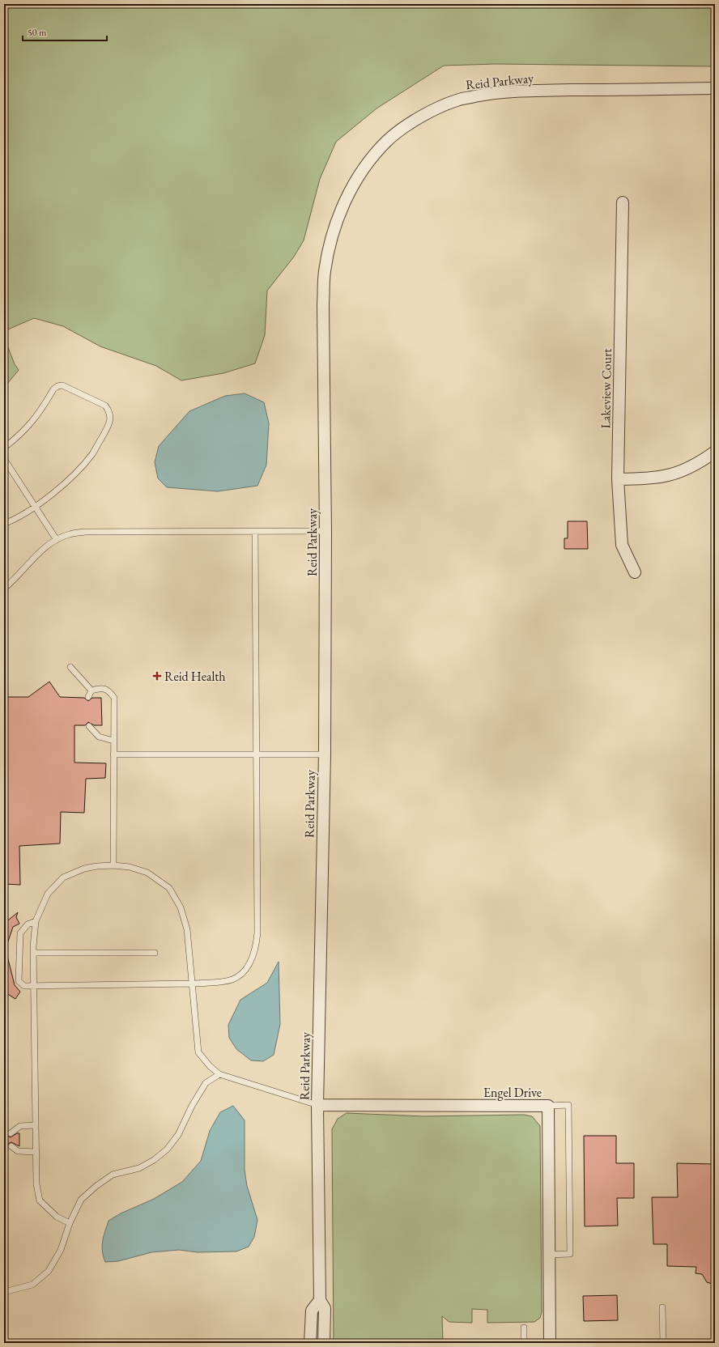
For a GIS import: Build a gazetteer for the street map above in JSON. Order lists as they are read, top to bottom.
{
  "streets": {
    "street": ["Reid Parkway", "Lakeview Court", "Engel Drive"]
  },
  "crossings": [
    ["Reid Parkway", "Engel Drive"]
  ],
  "places": {
    "health": ["Reid Health"]
  },
  "scale_bar": "50 m"
}
